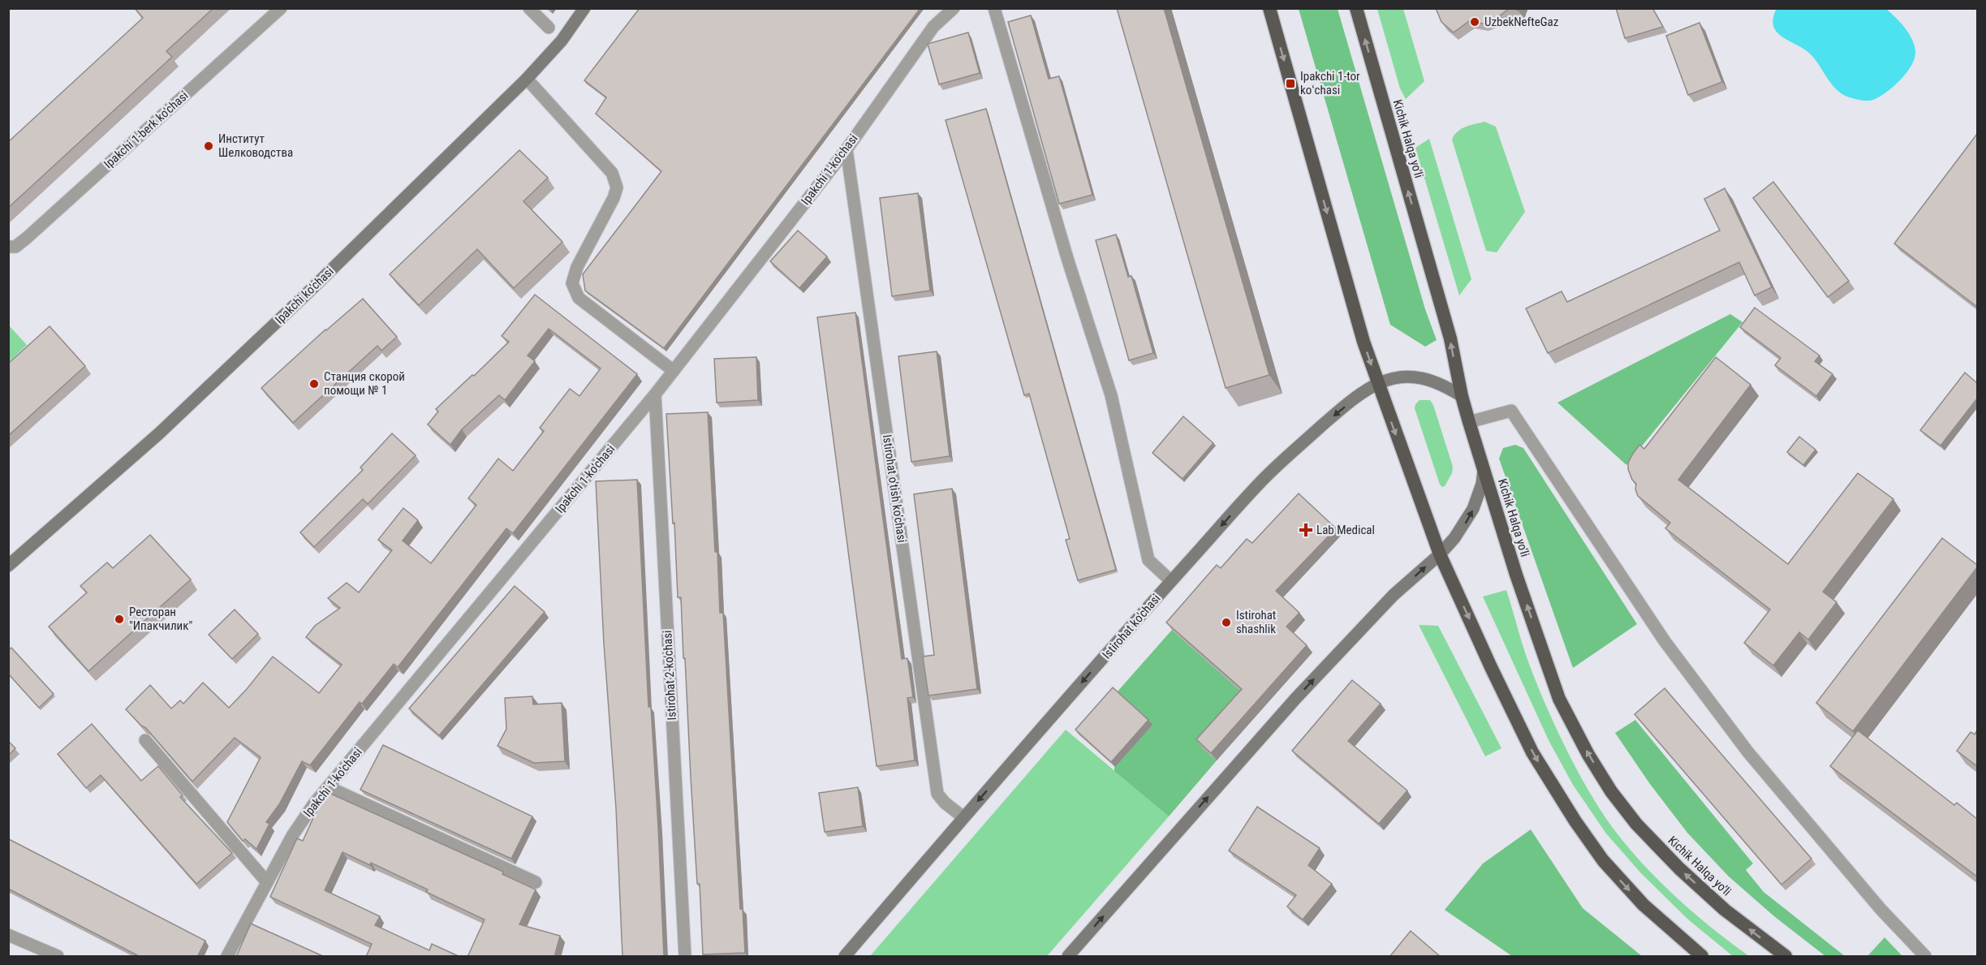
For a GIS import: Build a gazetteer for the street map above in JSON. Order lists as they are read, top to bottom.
{
  "streets": {
    "highway": ["Kichik Halqa yo'li"],
    "main road": ["Ipakchi ko'chasi", "Istirohat ko'chasi"],
    "street": [
      "Ipakchi 1-berk ko'chasi",
      "Ipakchi 1-ko'chasi",
      "Istirohat o'tish ko'chasi",
      "Istirohat 2-ko'chasi"
    ]
  },
  "crossings": [
    ["Kichik Halqa yo'li", "Istirohat ko'chasi"],
    ["Ipakchi 1-ko'chasi", "Istirohat o'tish ko'chasi"],
    ["Ipakchi 1-ko'chasi", "Istirohat 2-ko'chasi"],
    ["Istirohat o'tish ko'chasi", "Istirohat ko'chasi"]
  ],
  "one_way": ["Istirohat ko'chasi"],
  "places": {
    "other": [
      "UzbekNefteGaz",
      "Институт Шелководства",
      "Станция скорой помощи № 1",
      "Ресторан \"Ипакчилик\"",
      "Istirohat shashlik"
    ],
    "transit": ["Ipakchi 1-tor koʻchasi"],
    "health": ["Lab Medical"]
  }
}
